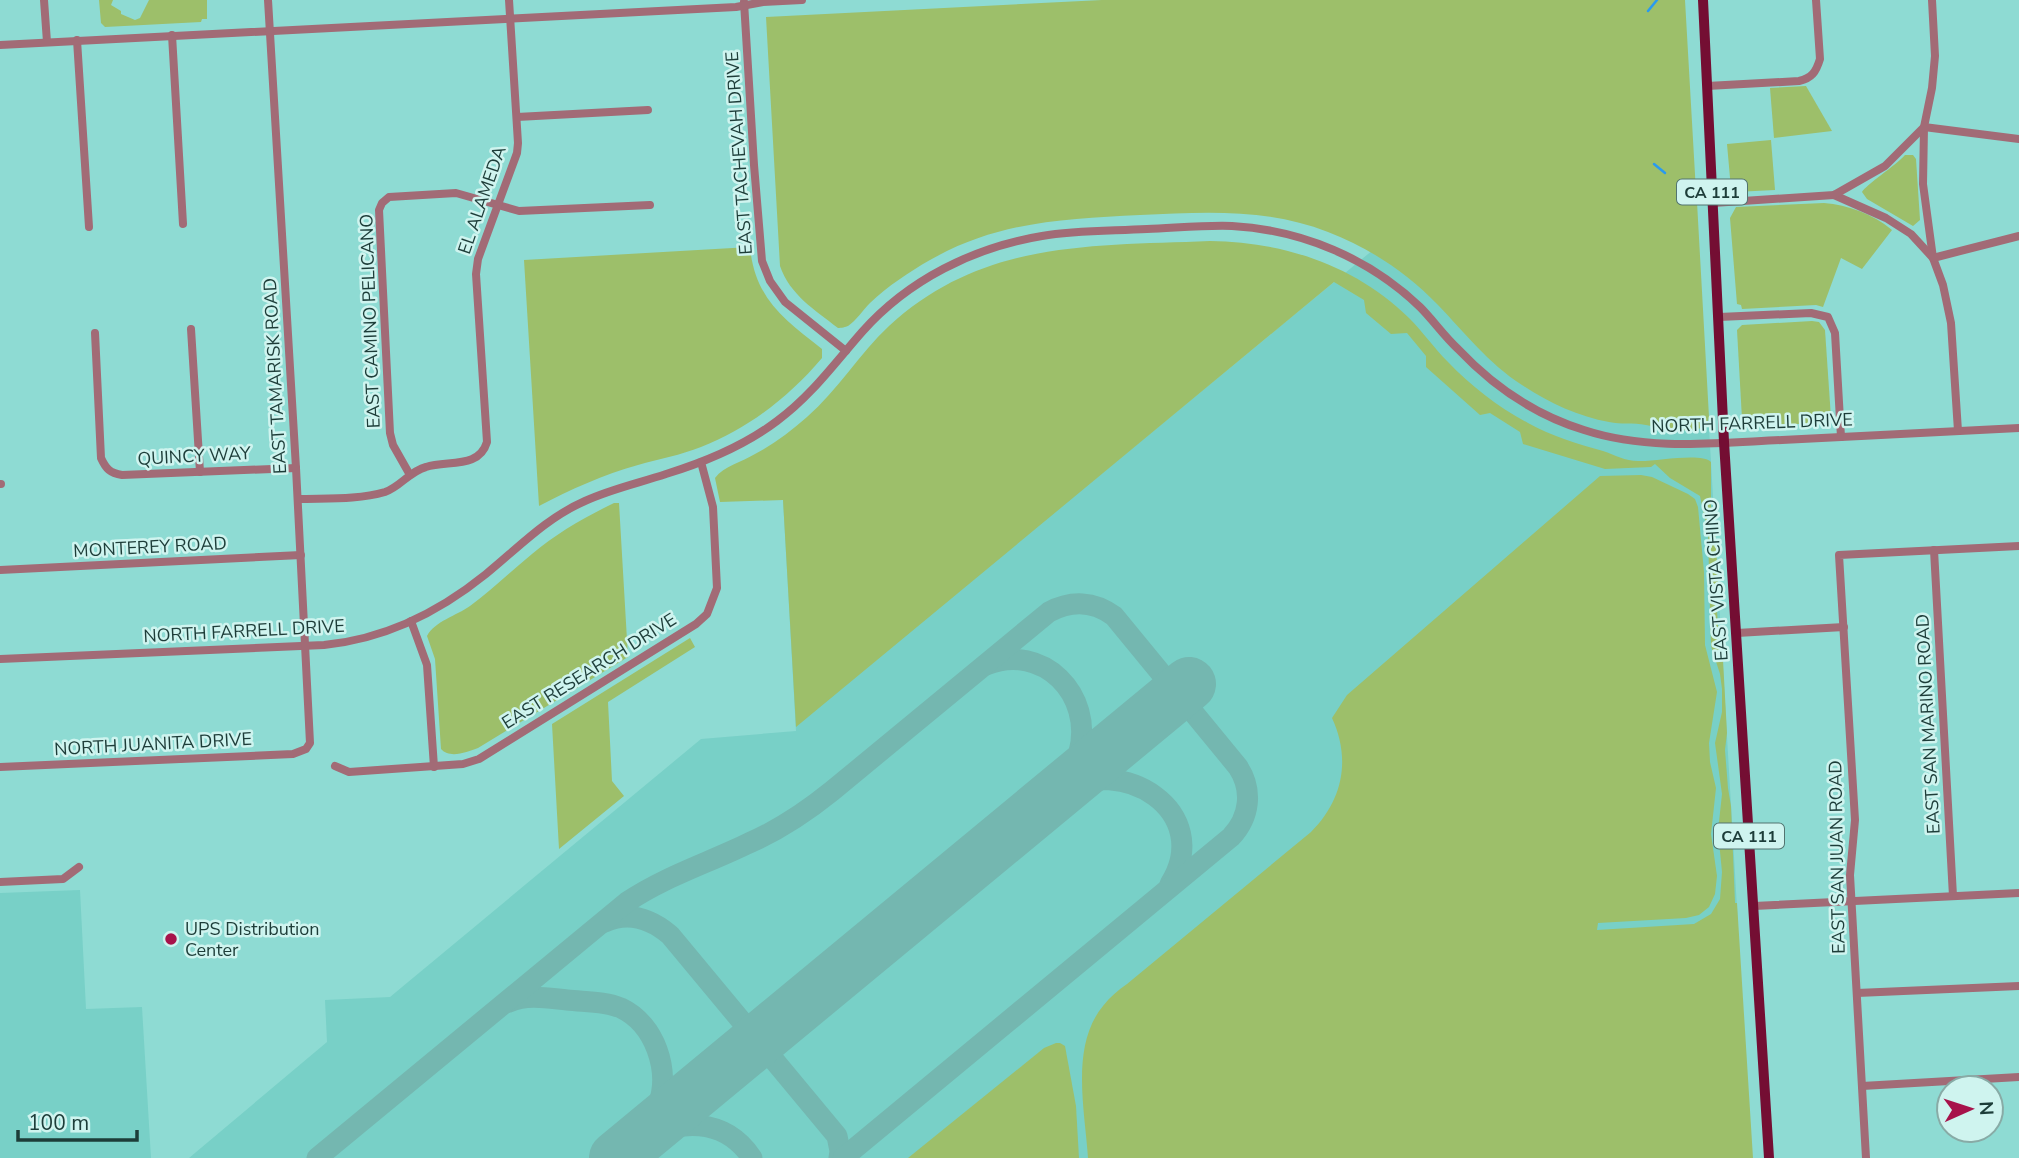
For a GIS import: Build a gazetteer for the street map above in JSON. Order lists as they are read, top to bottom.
{
  "streets": {
    "main road": ["CA 111", "EAST VISTA CHINO"],
    "street": [
      "EAST TACHEVAH DRIVE",
      "EL ALAMEDA",
      "EAST CAMINO PELICANO",
      "EAST TAMARISK ROAD",
      "NORTH FARRELL DRIVE",
      "QUINCY WAY",
      "MONTEREY ROAD",
      "EAST RESEARCH DRIVE",
      "EAST SAN MARINO ROAD",
      "NORTH JUANITA DRIVE",
      "EAST SAN JUAN ROAD"
    ]
  },
  "crossings": [
    ["EAST TACHEVAH DRIVE", "NORTH FARRELL DRIVE"],
    ["EL ALAMEDA", "EAST CAMINO PELICANO"],
    ["EAST TAMARISK ROAD", "NORTH FARRELL DRIVE"],
    ["EAST TAMARISK ROAD", "QUINCY WAY"],
    ["EAST TAMARISK ROAD", "MONTEREY ROAD"],
    ["EAST TAMARISK ROAD", "NORTH JUANITA DRIVE"],
    ["NORTH FARRELL DRIVE", "EAST VISTA CHINO"],
    ["NORTH FARRELL DRIVE", "EAST RESEARCH DRIVE"],
    ["EAST SAN MARINO ROAD", "EAST SAN JUAN ROAD"]
  ],
  "places": ["UPS Distribution Center"],
  "scale_bar": "100 m",
  "north": "right"
}
